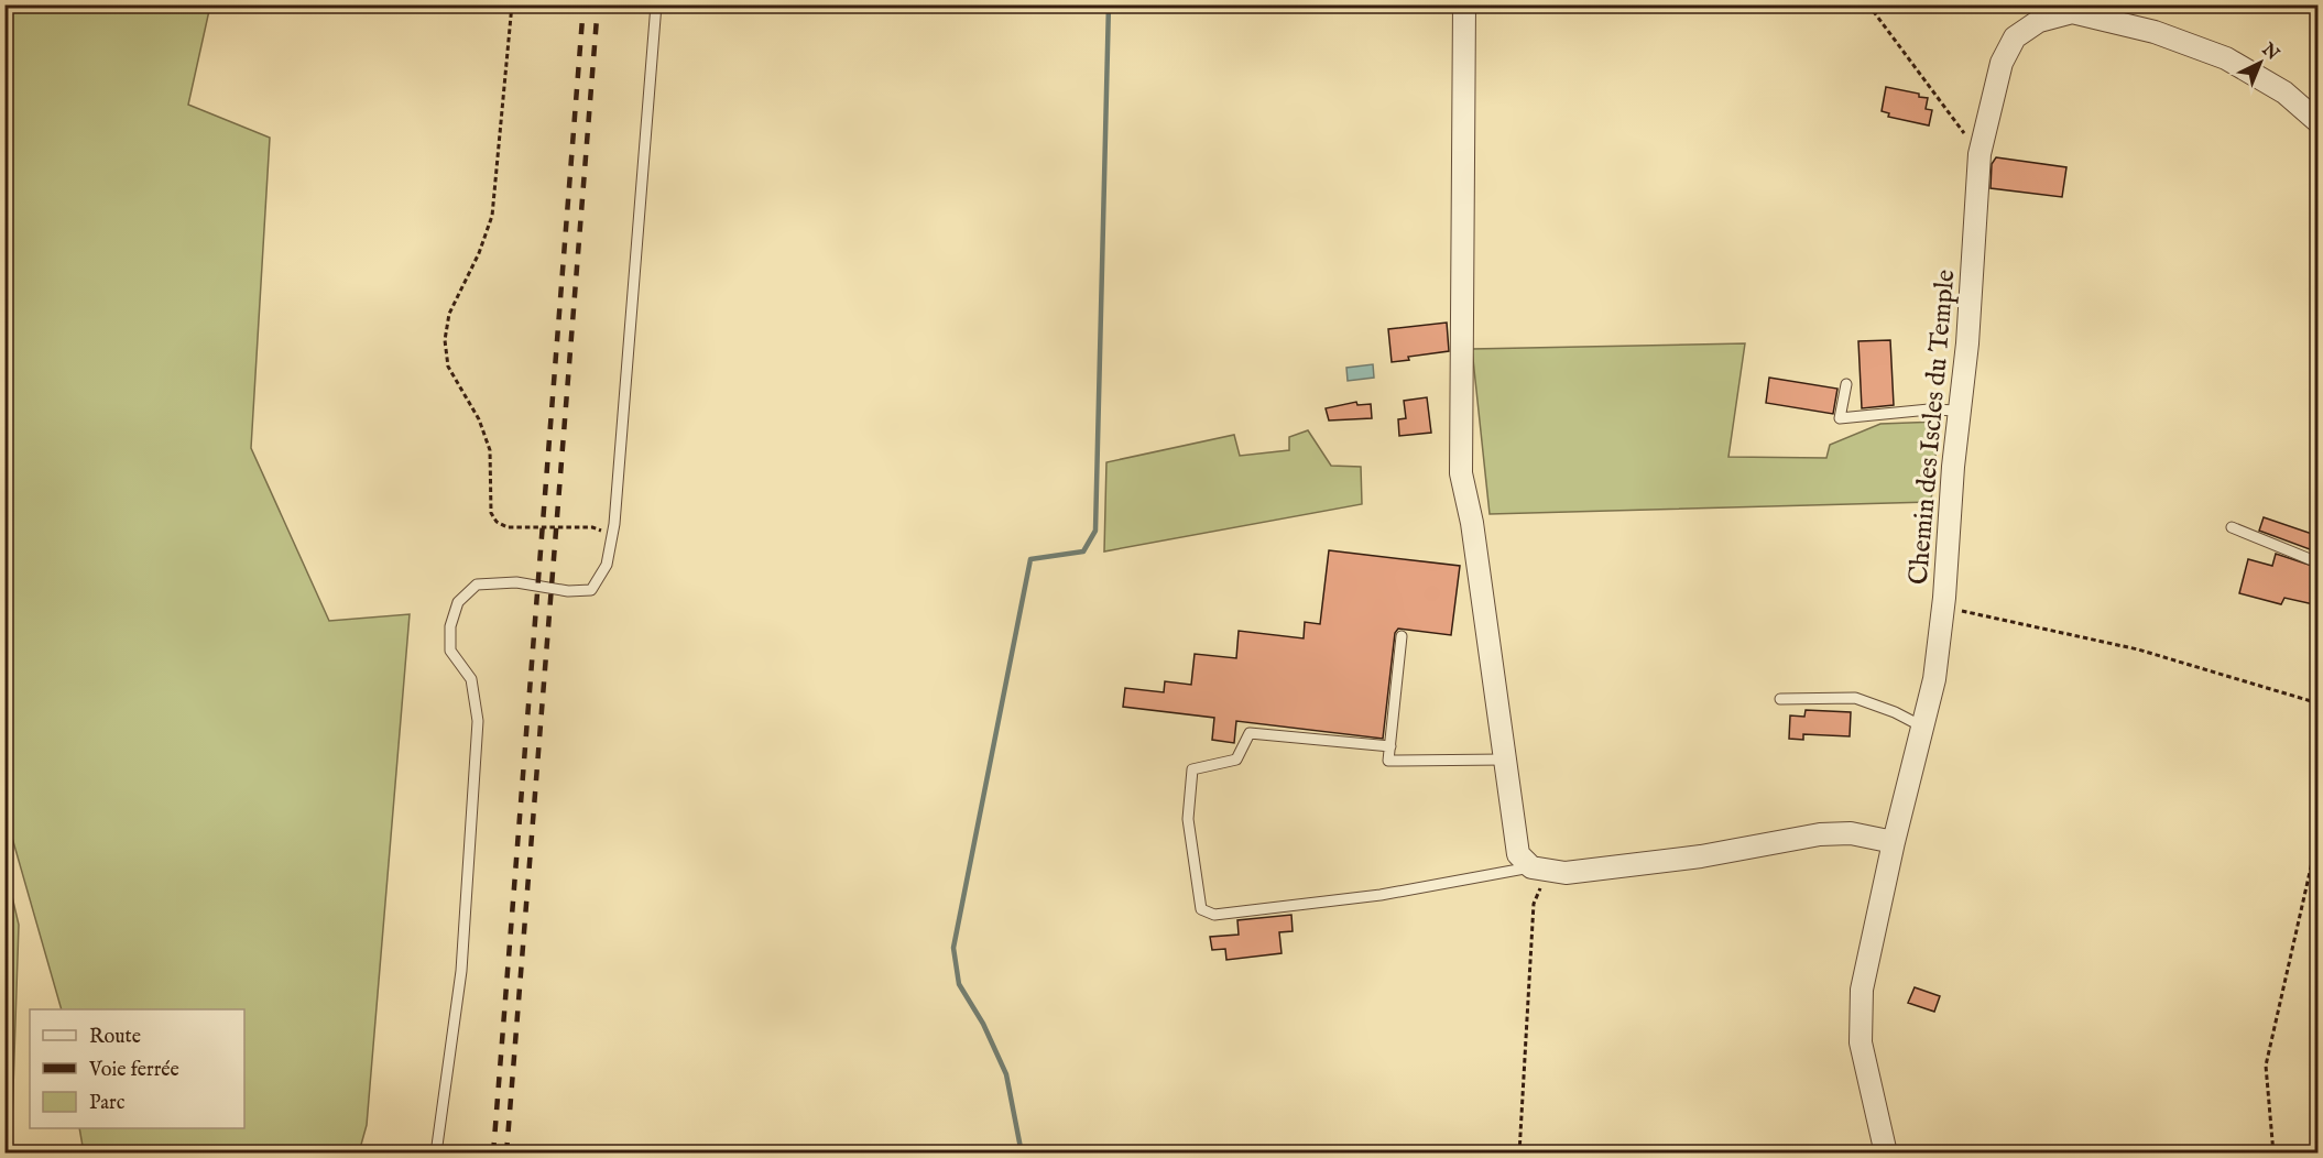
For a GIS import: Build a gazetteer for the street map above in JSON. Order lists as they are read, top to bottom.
{
  "streets": {
    "street": ["Chemin des Iscles du Temple"]
  },
  "legend": ["Route", "Voie ferrée", "Parc"],
  "north": "top right"
}
